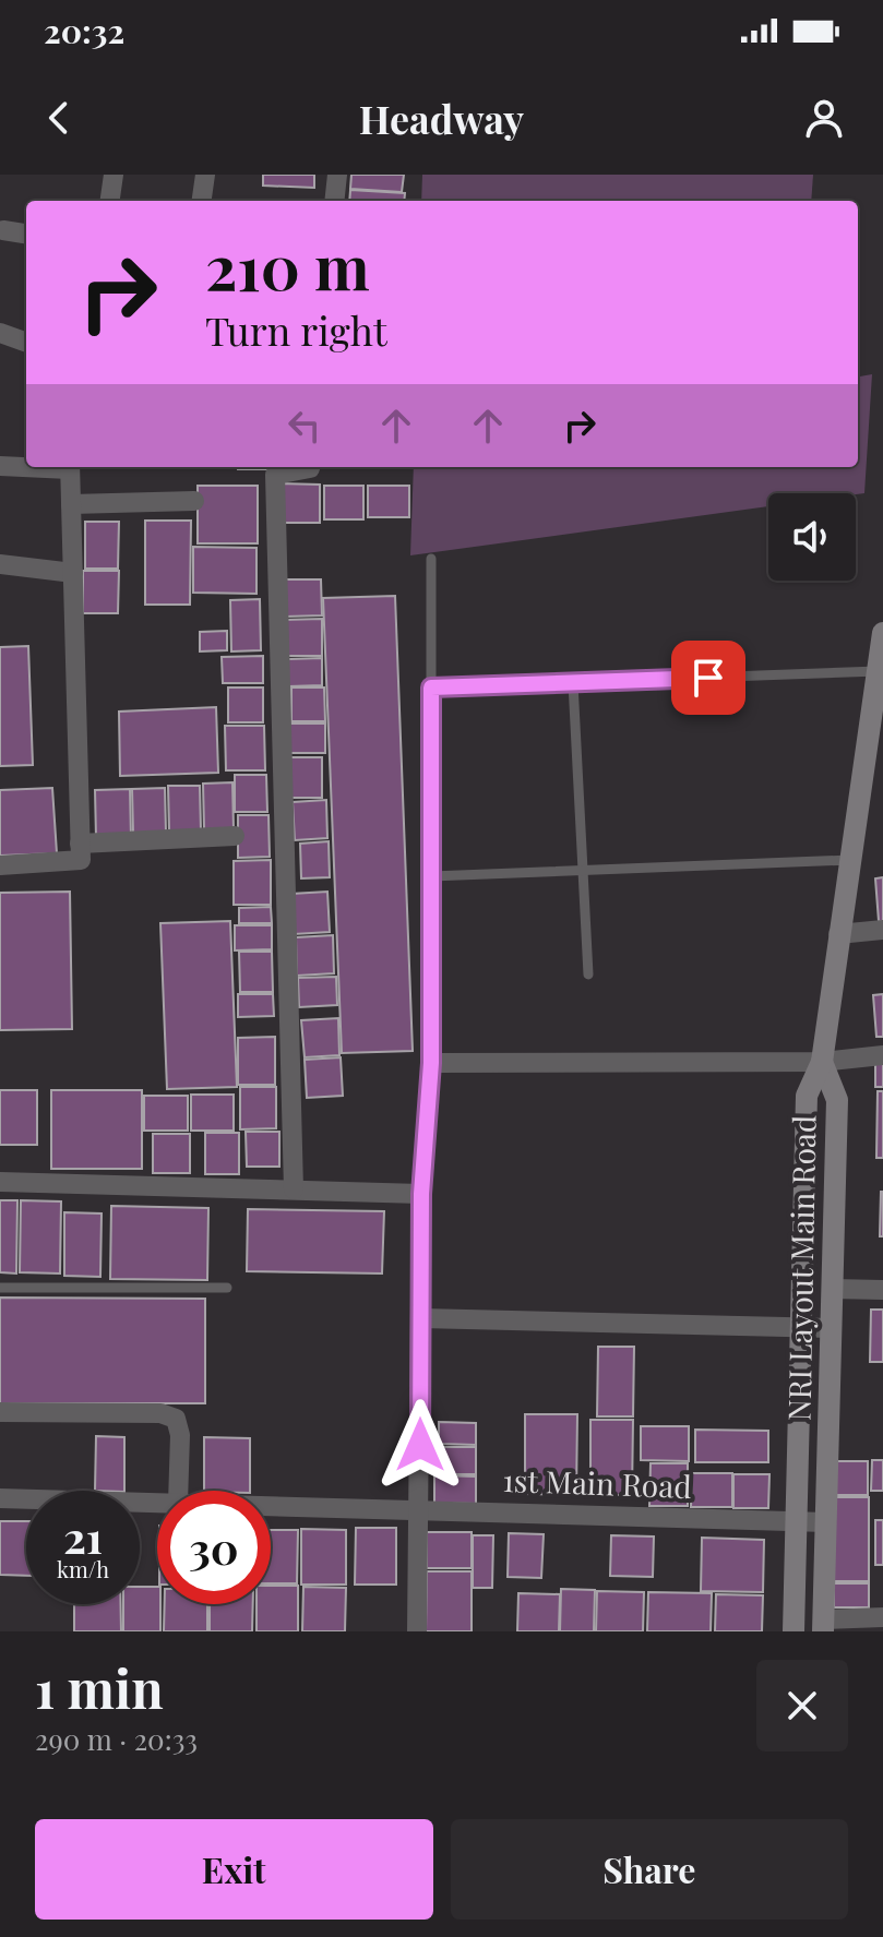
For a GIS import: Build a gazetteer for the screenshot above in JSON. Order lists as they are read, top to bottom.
{
  "streets": {
    "street": ["NRI Layout Main Road", "1st Main Road"]
  },
  "crossings": [
    ["NRI Layout Main Road", "1st Main Road"]
  ],
  "page": {
    "status": "20:32",
    "header": "Headway",
    "turn": ["210 m", "Turn right"],
    "speed": "21 km/h",
    "limit": "30",
    "heading": ["1 min", "290 m · 20:33"],
    "buttons": ["Exit", "Share"]
  }
}
